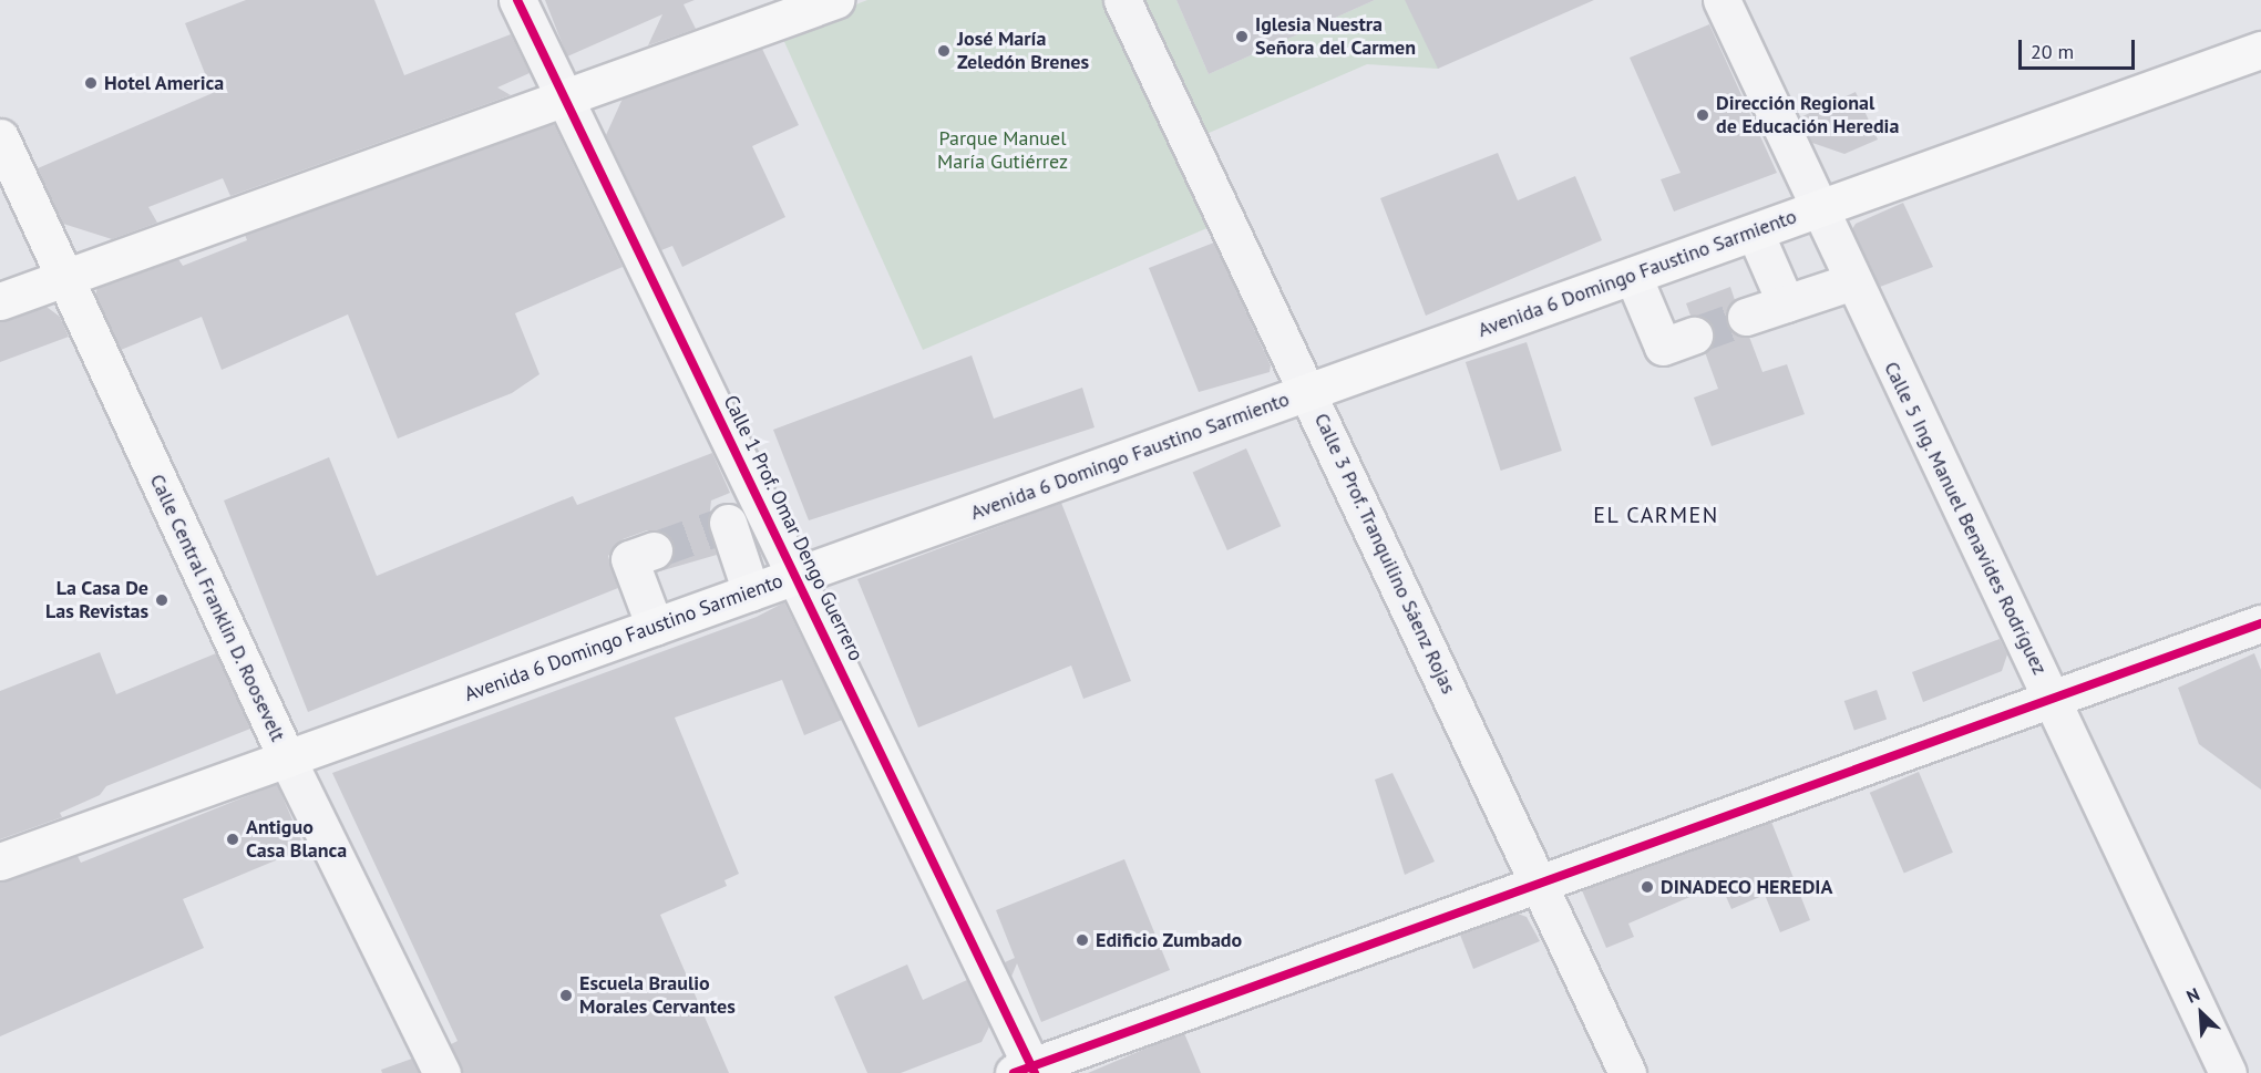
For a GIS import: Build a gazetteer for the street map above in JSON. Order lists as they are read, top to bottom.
{
  "streets": {
    "main road": ["Avenida 6 Domingo Faustino Sarmiento", "Calle Central Franklin D. Roosevelt"],
    "street": ["Calle 5 Ing. Manuel Benavides Rodríguez", "Calle 1 Prof. Omar Dengo Guerrero", "Calle 3 Prof. Tranquilino Sáenz Rojas"]
  },
  "crossings": [
    ["Avenida 6 Domingo Faustino Sarmiento", "Calle 5 Ing. Manuel Benavides Rodríguez"],
    ["Avenida 6 Domingo Faustino Sarmiento", "Calle 1 Prof. Omar Dengo Guerrero"],
    ["Avenida 6 Domingo Faustino Sarmiento", "Calle 3 Prof. Tranquilino Sáenz Rojas"],
    ["Avenida 6 Domingo Faustino Sarmiento", "Calle Central Franklin D. Roosevelt"]
  ],
  "districts": ["EL CARMEN"],
  "parks": ["Parque Manuel María Gutiérrez"],
  "places": [
    "Iglesia Nuestra Señora del Carmen",
    "José María Zeledón Brenes",
    "Hotel America",
    "Dirección Regional de Educación Heredia",
    "La Casa De Las Revistas",
    "Antiguo Casa Blanca",
    "DINADECO HEREDIA",
    "Edificio Zumbado",
    "Escuela Braulio Morales Cervantes"
  ],
  "scale_bar": "20 m",
  "north": "top left"
}
